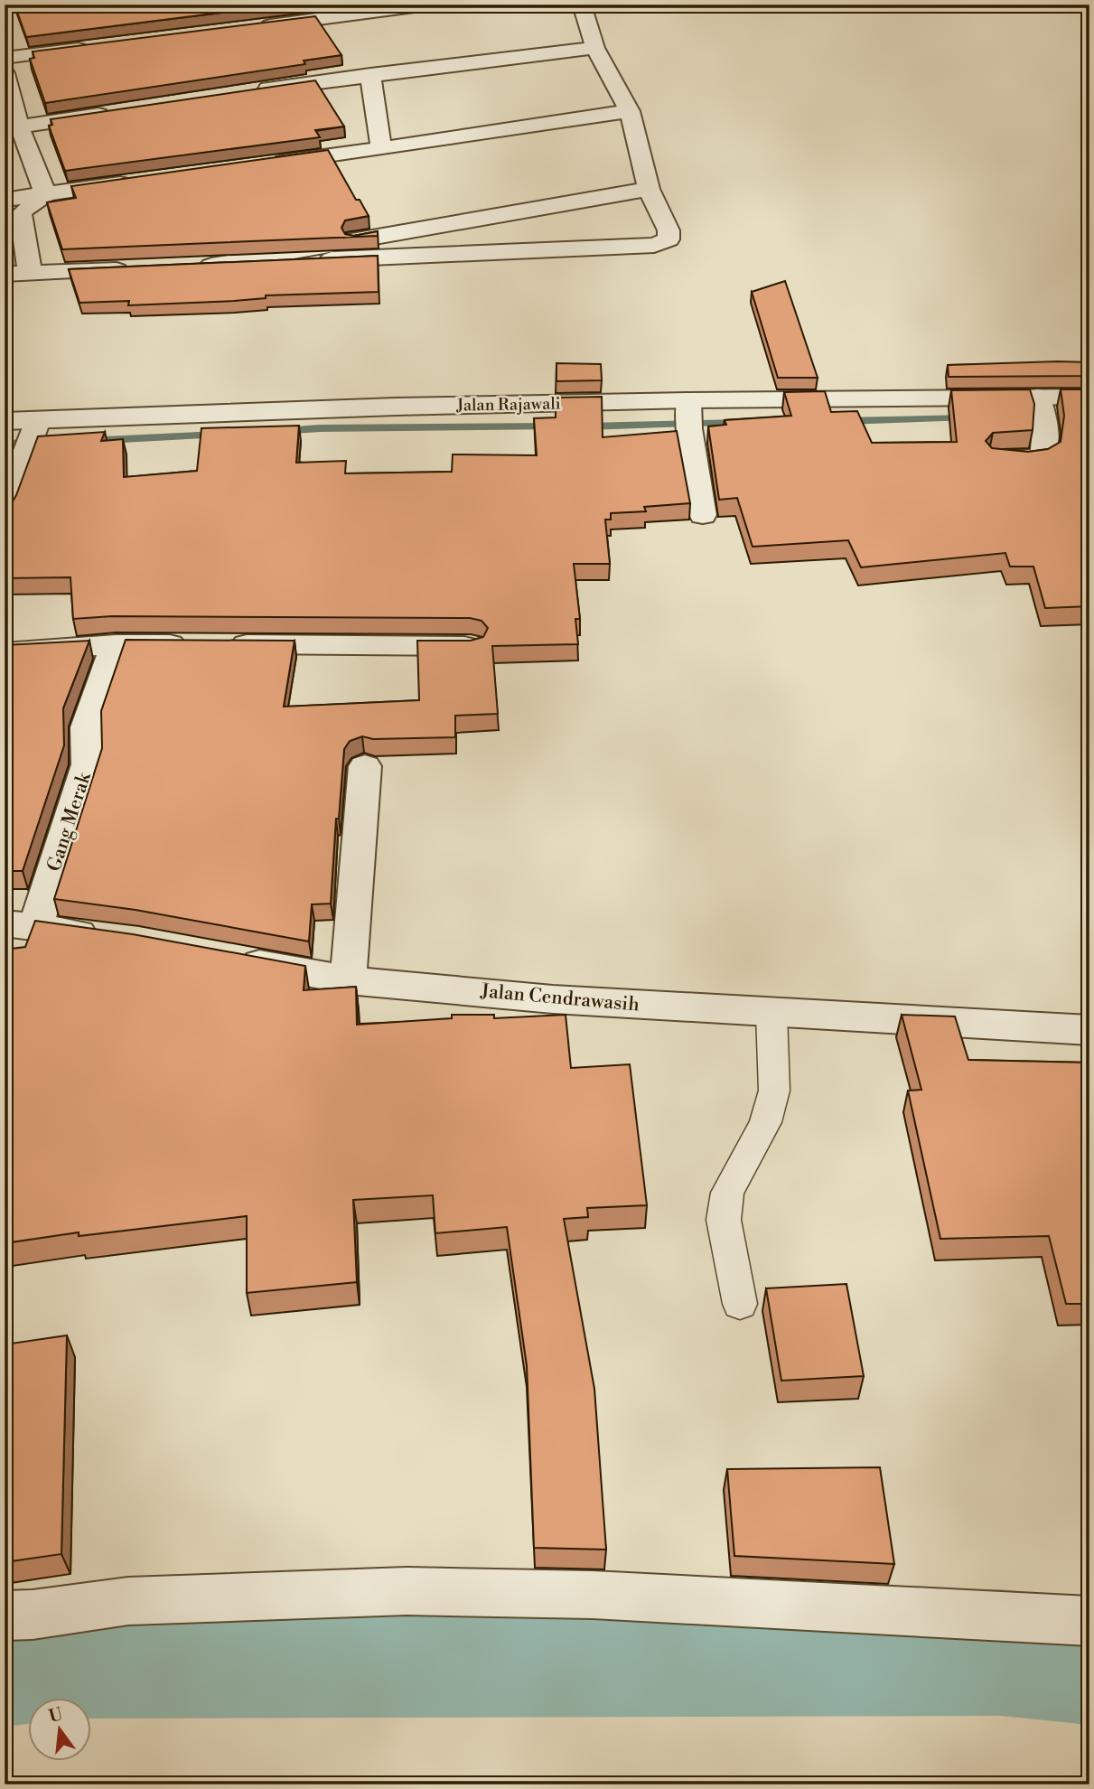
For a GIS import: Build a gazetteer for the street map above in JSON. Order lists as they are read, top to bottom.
{
  "streets": {
    "street": ["Jalan Rajawali", "Gang Merak", "Jalan Cendrawasih"]
  },
  "north": "top"
}
